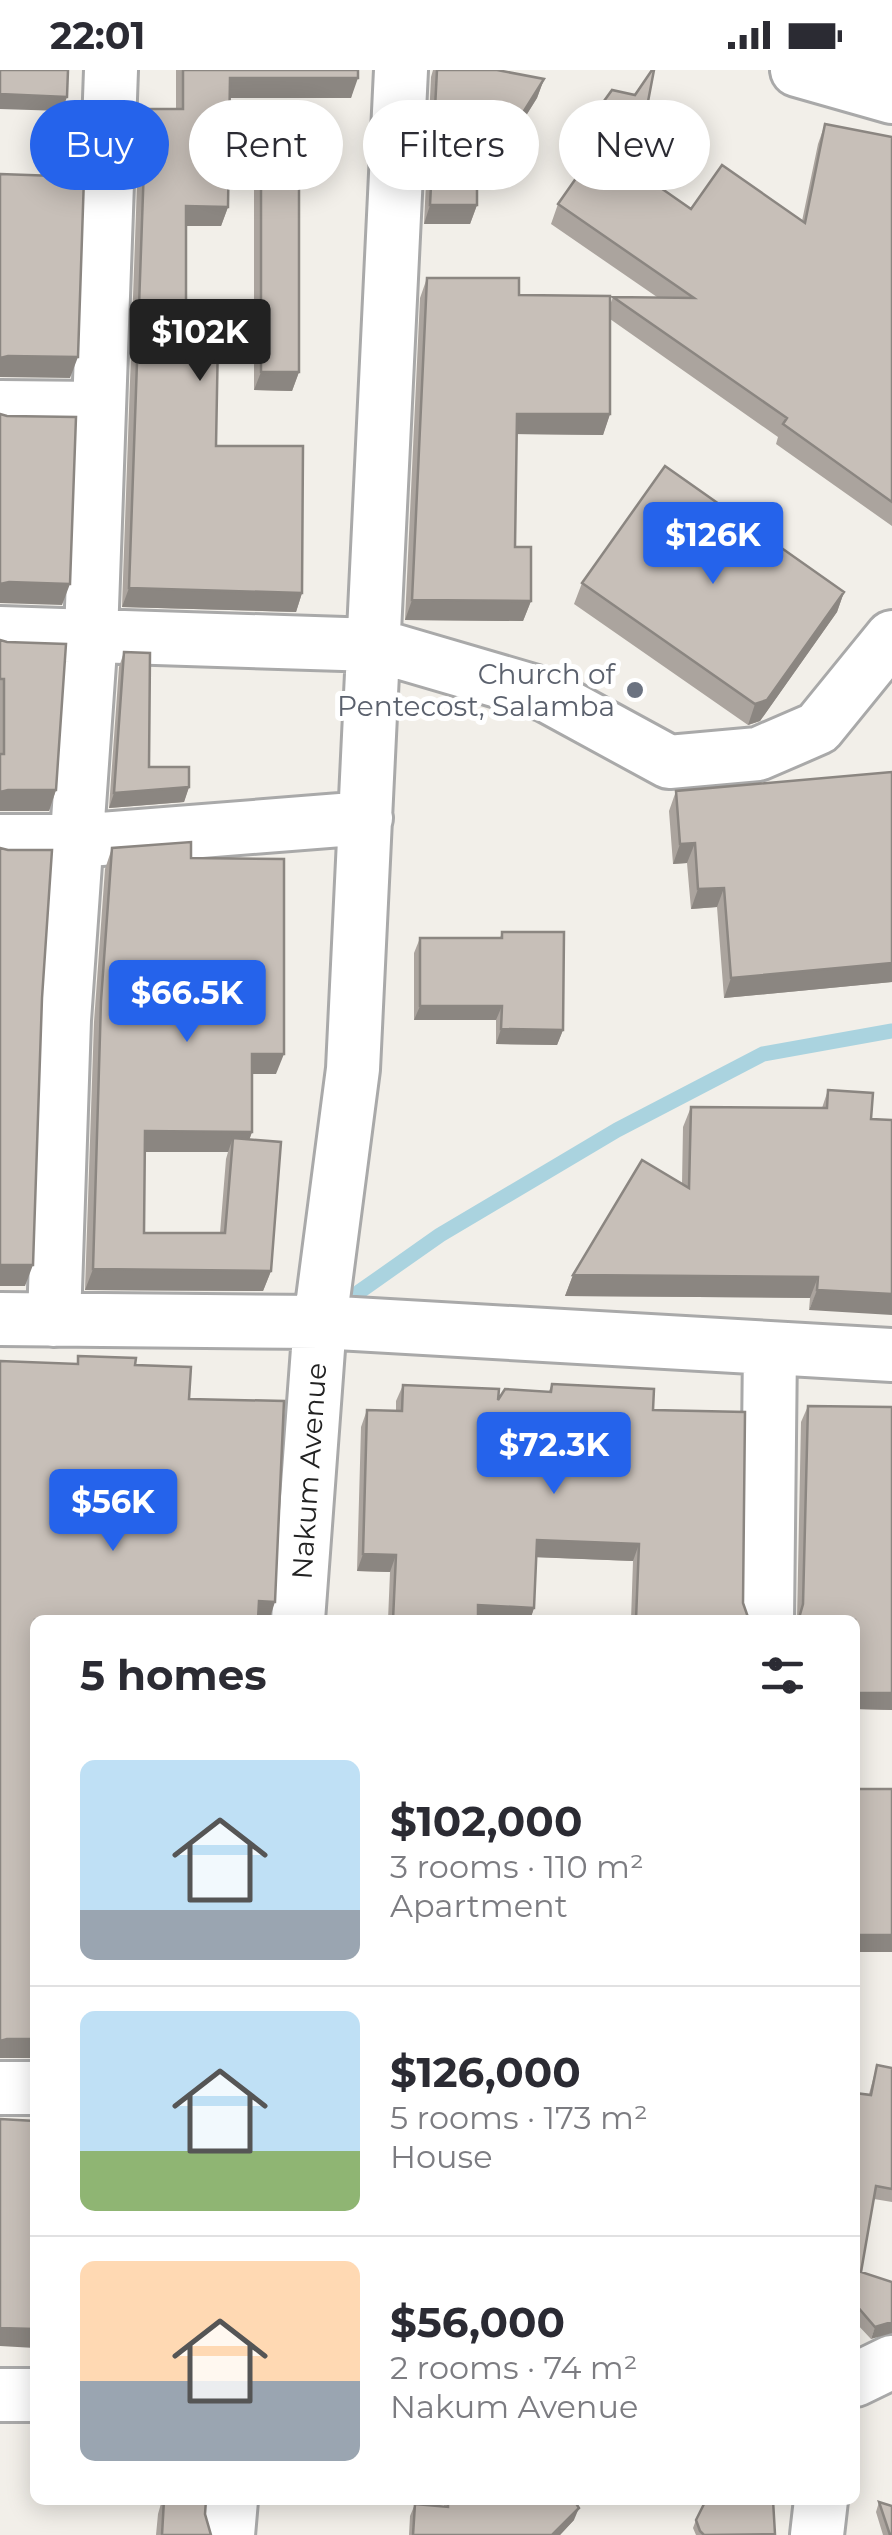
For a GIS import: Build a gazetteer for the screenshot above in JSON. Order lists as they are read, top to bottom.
{
  "streets": {
    "street": ["Nakum Avenue"]
  },
  "places": ["Church of Pentecost, Salamba"],
  "page": {
    "status": "22:01",
    "chip": [
      "Buy",
      "Rent",
      "Filters",
      "New"
    ],
    "price": [
      "$102K",
      "$126K",
      "$66.5K",
      "$72.3K",
      "$56K"
    ],
    "heading": "5 homes",
    "list": [
      {
        "name": "$102,000",
        "note": "3 rooms · 110 m² · Apartment"
      },
      {
        "name": "$126,000",
        "note": "5 rooms · 173 m² · House"
      },
      {
        "name": "$56,000",
        "note": "2 rooms · 74 m² · Nakum Avenue"
      }
    ]
  }
}
